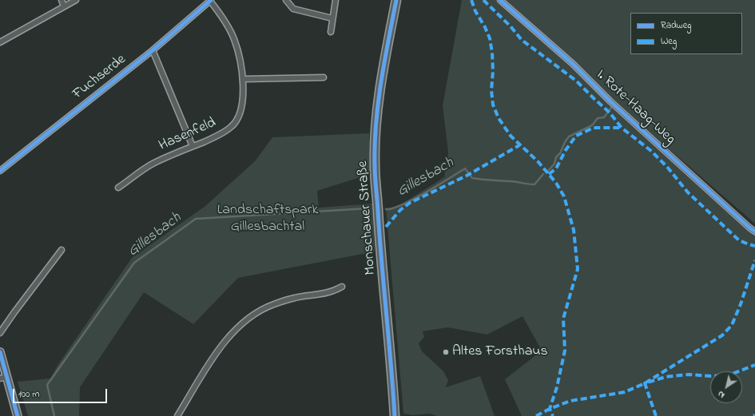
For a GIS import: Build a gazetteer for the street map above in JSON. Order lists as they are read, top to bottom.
{
  "streets": {
    "main road": ["Monschauer Straße"],
    "street": ["Fuchserde", "I. Rote-Haag-Weg", "Hasenfeld"]
  },
  "crossings": [
    ["Fuchserde", "Hasenfeld"]
  ],
  "water": ["Gillesbach"],
  "parks": ["Landschaftspark Gillesbachtal"],
  "places": ["Altes Forsthaus"],
  "legend": ["Radweg", "Weg"],
  "scale_bar": "100 m",
  "north": "bottom left"
}
